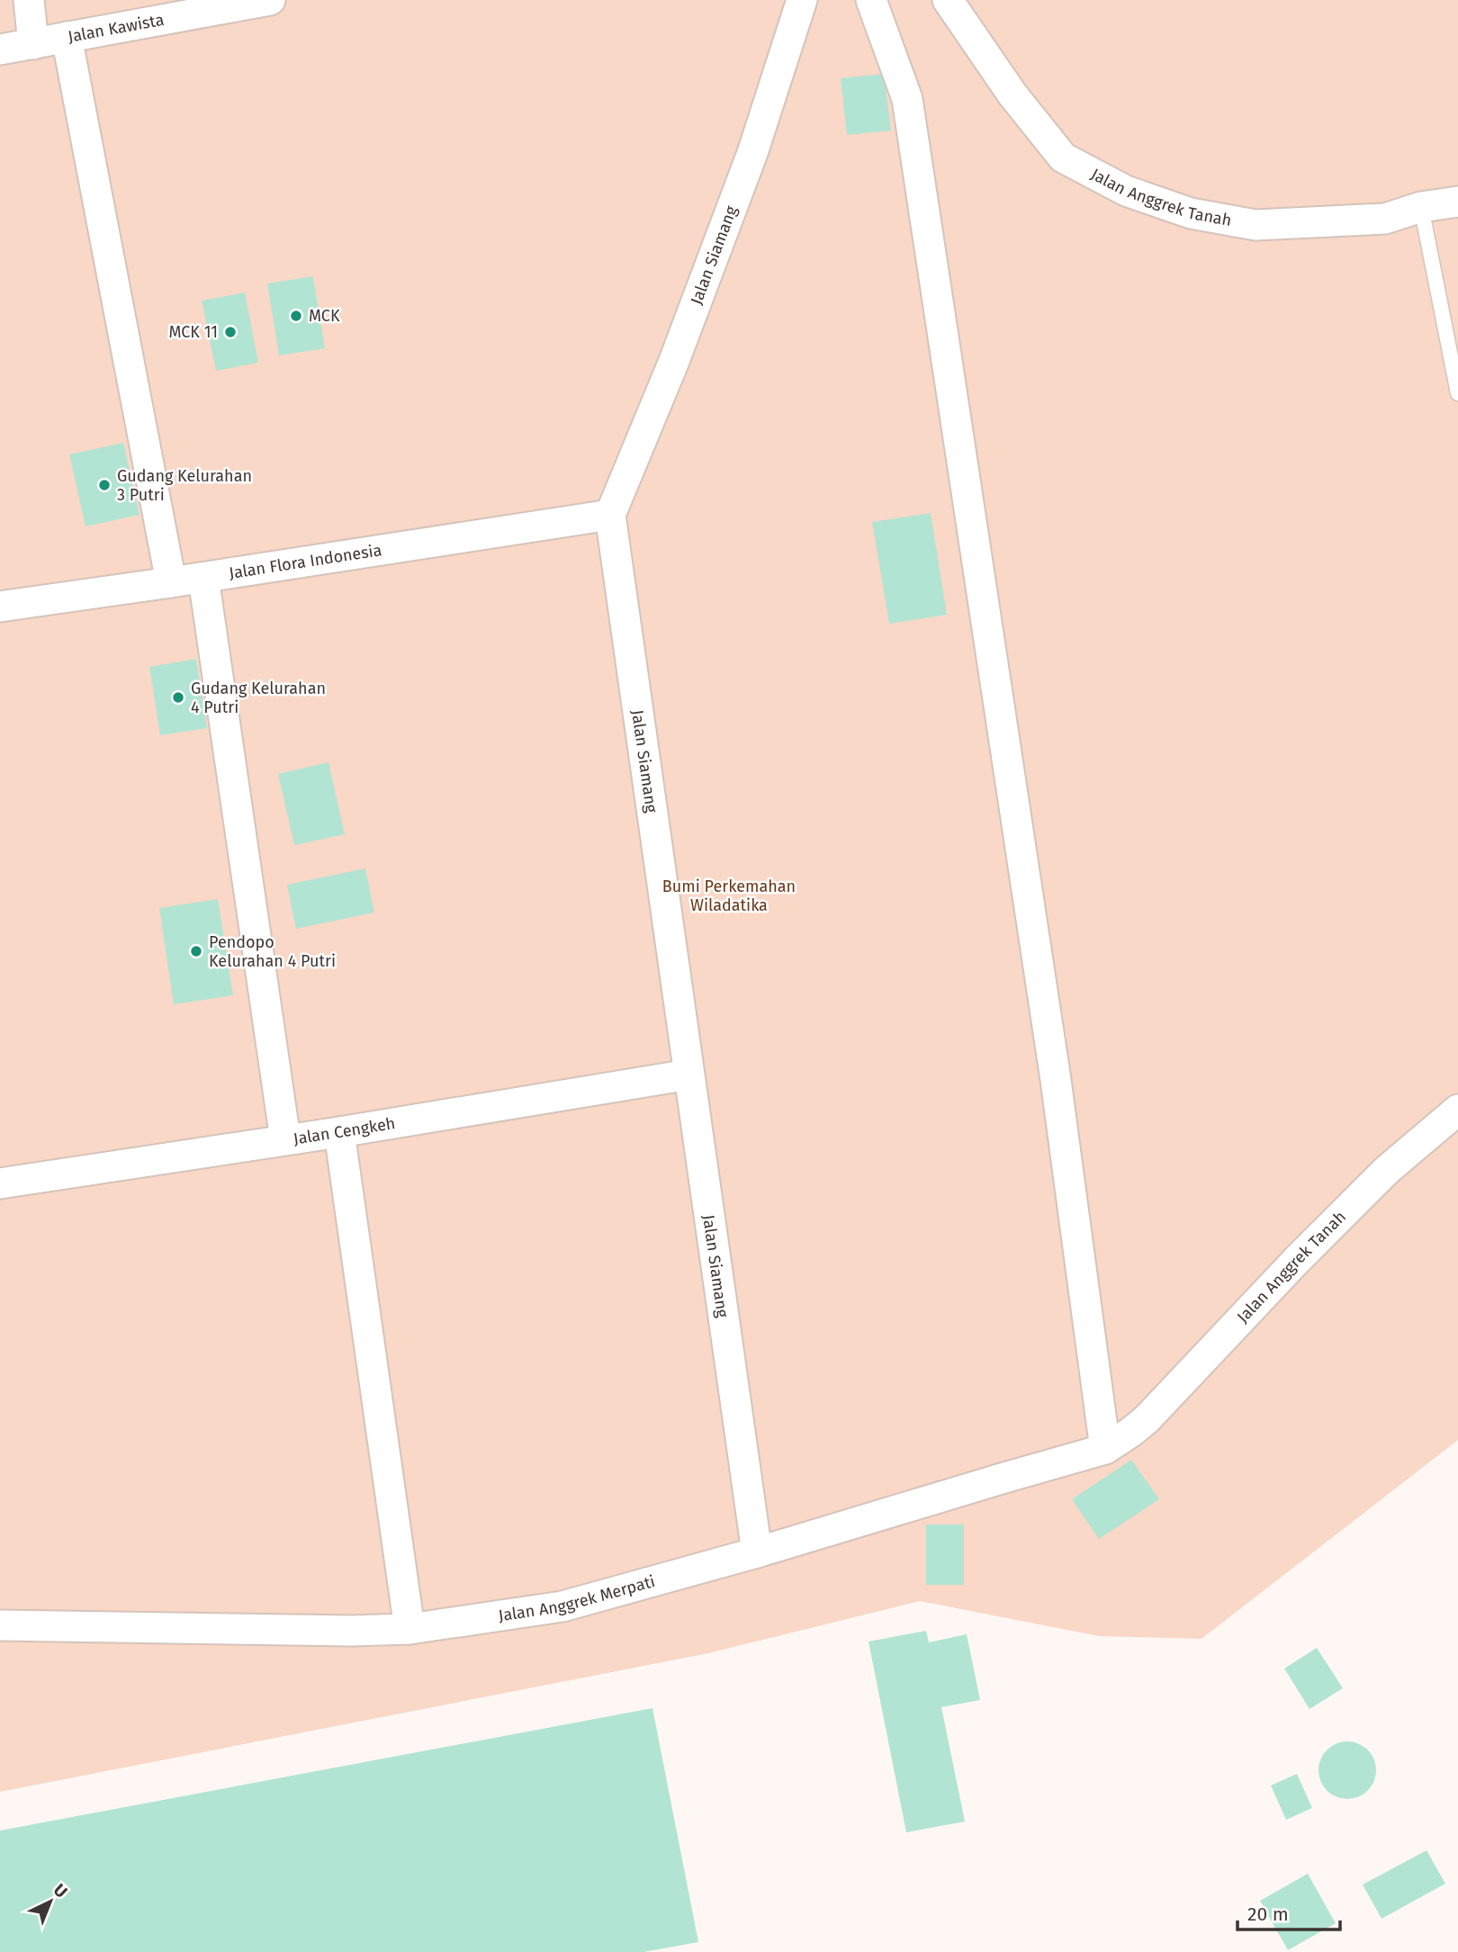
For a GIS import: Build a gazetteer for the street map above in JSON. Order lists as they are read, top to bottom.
{
  "streets": {
    "street": [
      "Jalan Kawista",
      "Jalan Anggrek Tanah",
      "Jalan Siamang",
      "Jalan Flora Indonesia",
      "Jalan Cengkeh",
      "Jalan Anggrek Merpati"
    ]
  },
  "crossings": [
    ["Jalan Anggrek Tanah", "Jalan Anggrek Merpati"],
    ["Jalan Siamang", "Jalan Flora Indonesia"],
    ["Jalan Siamang", "Jalan Cengkeh"],
    ["Jalan Siamang", "Jalan Anggrek Merpati"]
  ],
  "parks": ["Bumi Perkemahan Wiladatika"],
  "places": [
    "MCK",
    "MCK 11",
    "Gudang Kelurahan 3 Putri",
    "Gudang Kelurahan 4 Putri",
    "Pendopo Kelurahan 4 Putri"
  ],
  "scale_bar": "20 m",
  "north": "top right"
}
